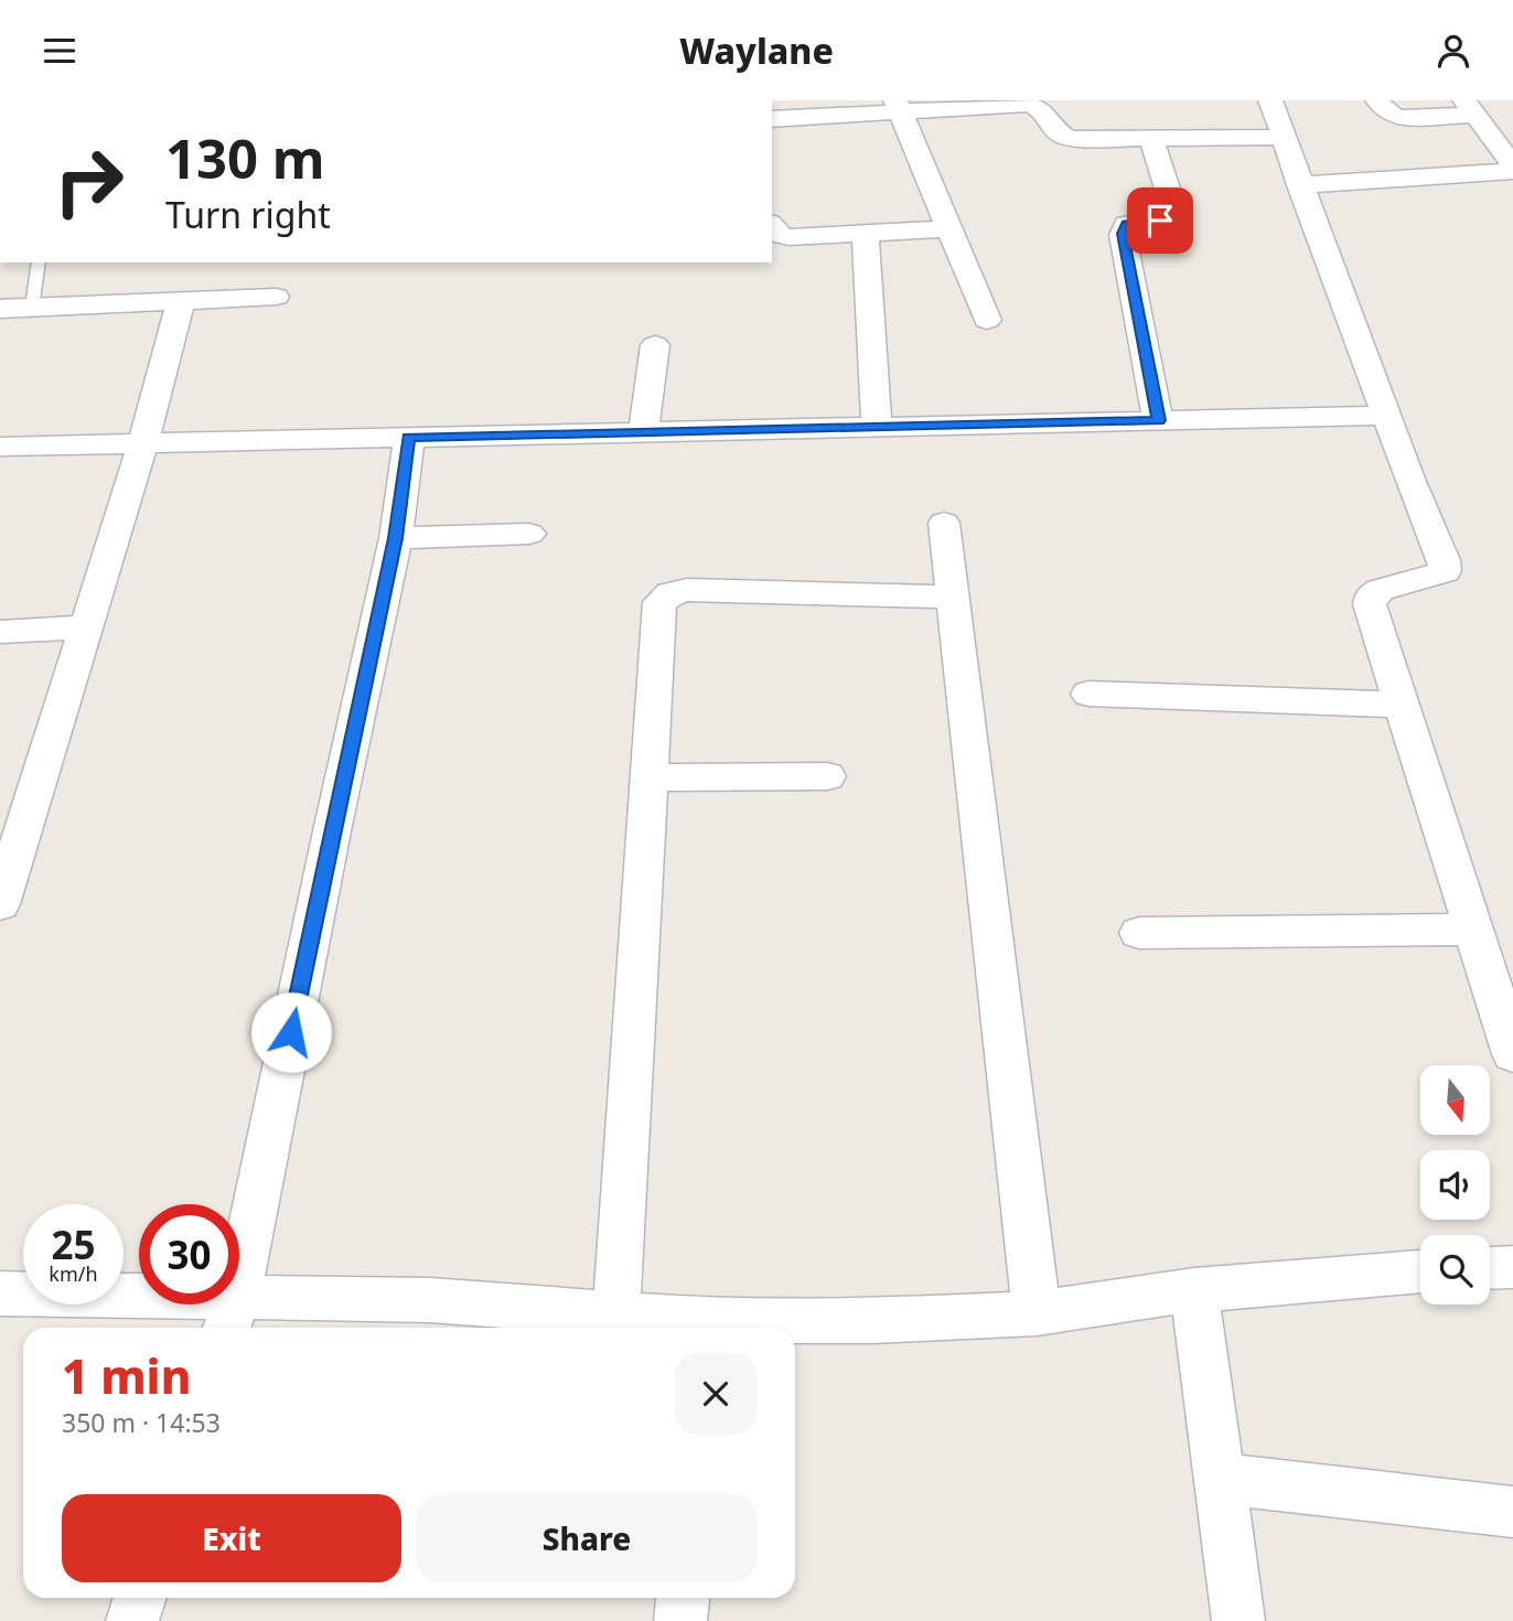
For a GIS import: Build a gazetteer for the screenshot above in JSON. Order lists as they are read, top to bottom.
{
  "north": "bottom",
  "page": {
    "header": "Waylane",
    "turn": ["130 m", "Turn right"],
    "speed": "25 km/h",
    "limit": "30",
    "heading": ["1 min", "350 m · 14:53"],
    "buttons": ["Exit", "Share"]
  }
}
